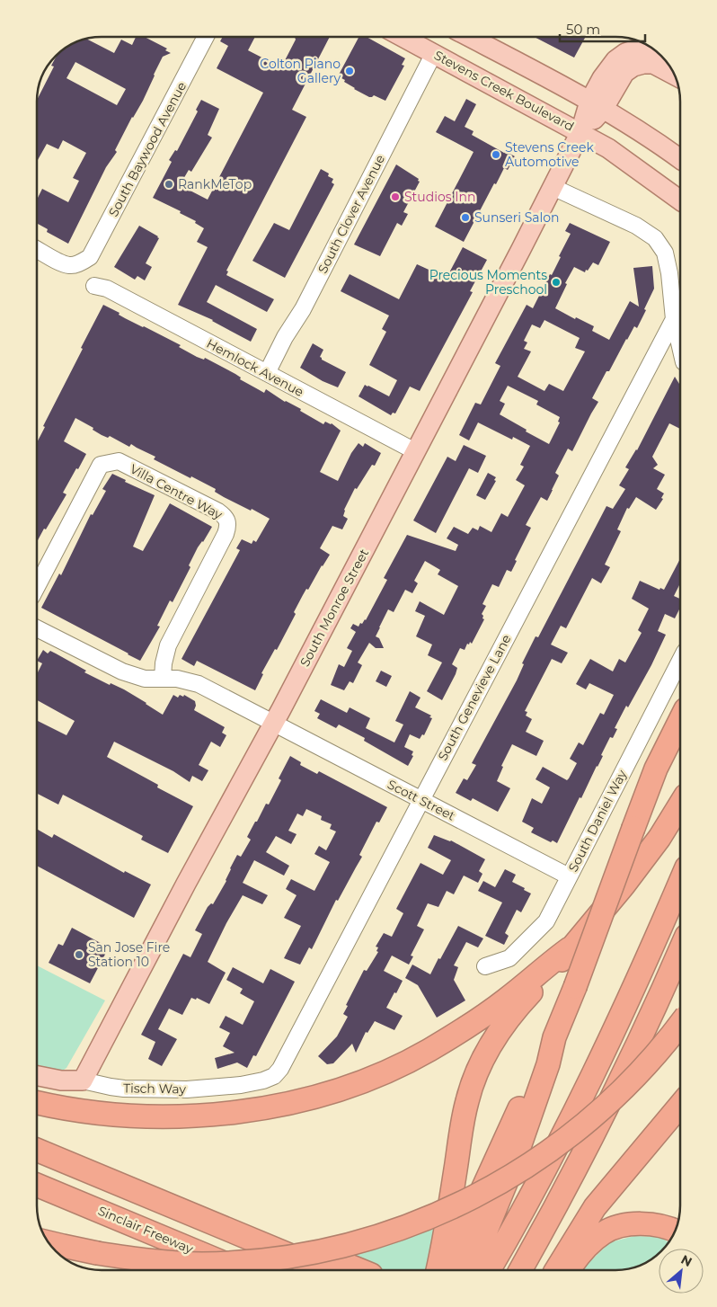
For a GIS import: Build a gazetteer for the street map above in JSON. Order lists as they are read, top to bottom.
{
  "streets": {
    "highway": ["Sinclair Freeway"],
    "main road": ["Stevens Creek Boulevard", "South Monroe Street", "Tisch Way"],
    "street": [
      "South Baywood Avenue",
      "South Clover Avenue",
      "Hemlock Avenue",
      "Villa Centre Way",
      "South Genevieve Lane",
      "Scott Street",
      "South Daniel Way"
    ]
  },
  "crossings": [
    ["Stevens Creek Boulevard", "South Clover Avenue"],
    ["Stevens Creek Boulevard", "South Monroe Street"],
    ["South Clover Avenue", "Hemlock Avenue"],
    ["Hemlock Avenue", "South Monroe Street"],
    ["South Monroe Street", "Scott Street"],
    ["South Monroe Street", "Tisch Way"],
    ["South Genevieve Lane", "Scott Street"],
    ["South Genevieve Lane", "Tisch Way"],
    ["Scott Street", "South Daniel Way"]
  ],
  "places": [
    "Colton Piano Gallery",
    "Stevens Creek Automotive",
    "RankMeTop",
    "Studios Inn",
    "Sunseri Salon",
    "Precious Moments Preschool",
    "San Jose Fire Station 10"
  ],
  "scale_bar": "50 m",
  "north": "top right"
}
